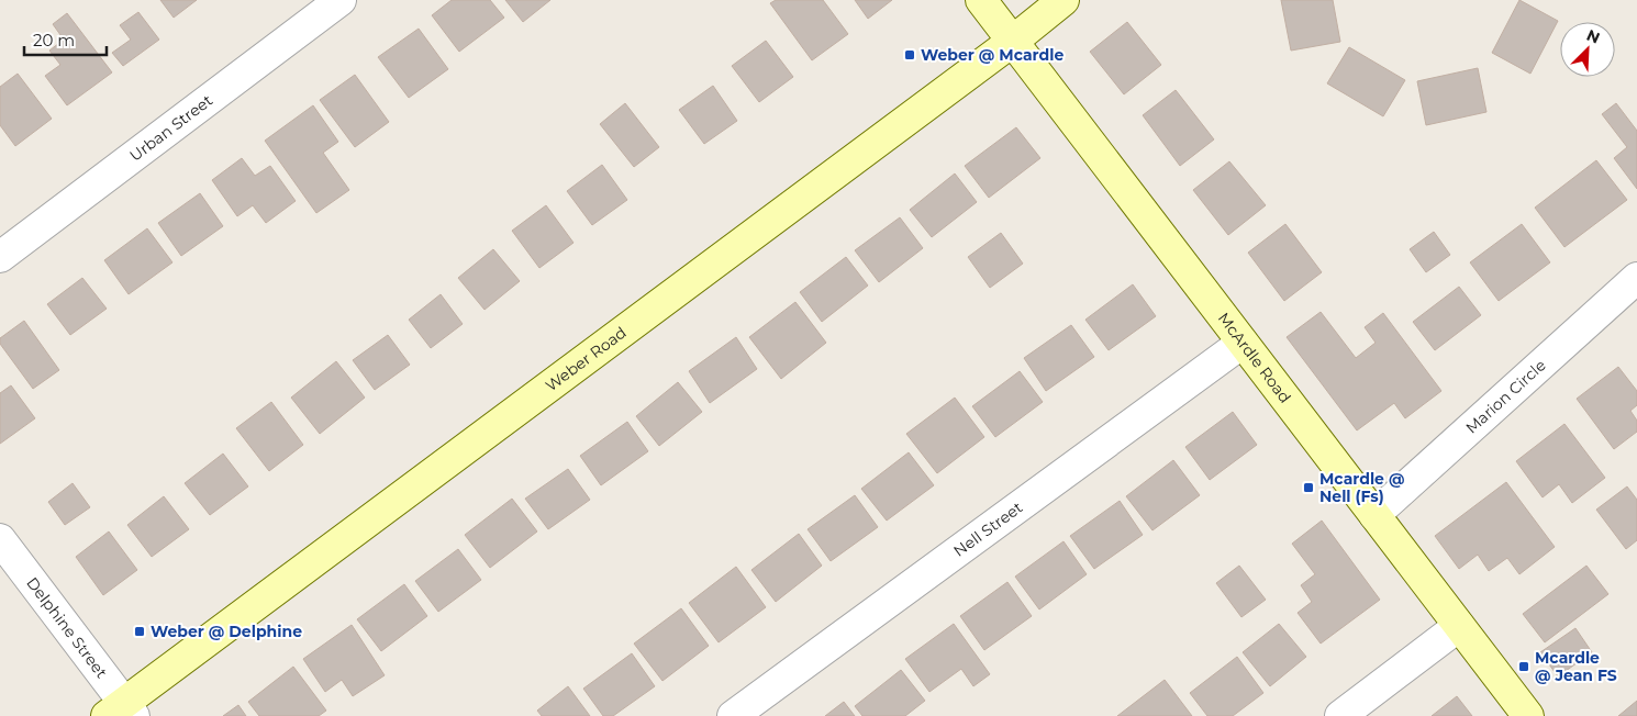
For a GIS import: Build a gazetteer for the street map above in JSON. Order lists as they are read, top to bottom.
{
  "streets": {
    "main road": ["McArdle Road", "Weber Road"],
    "street": [
      "Urban Street",
      "Marion Circle",
      "Nell Street",
      "Delphine Street"
    ]
  },
  "crossings": [
    ["McArdle Road", "Weber Road"],
    ["McArdle Road", "Marion Circle"],
    ["McArdle Road", "Nell Street"],
    ["Weber Road", "Delphine Street"]
  ],
  "places": {
    "transit": [
      "Weber @ Mcardle",
      "Mcardle @ Nell (Fs)",
      "Weber @ Delphine",
      "Mcardle @ Jean FS"
    ]
  },
  "scale_bar": "20 m",
  "north": "top right"
}
